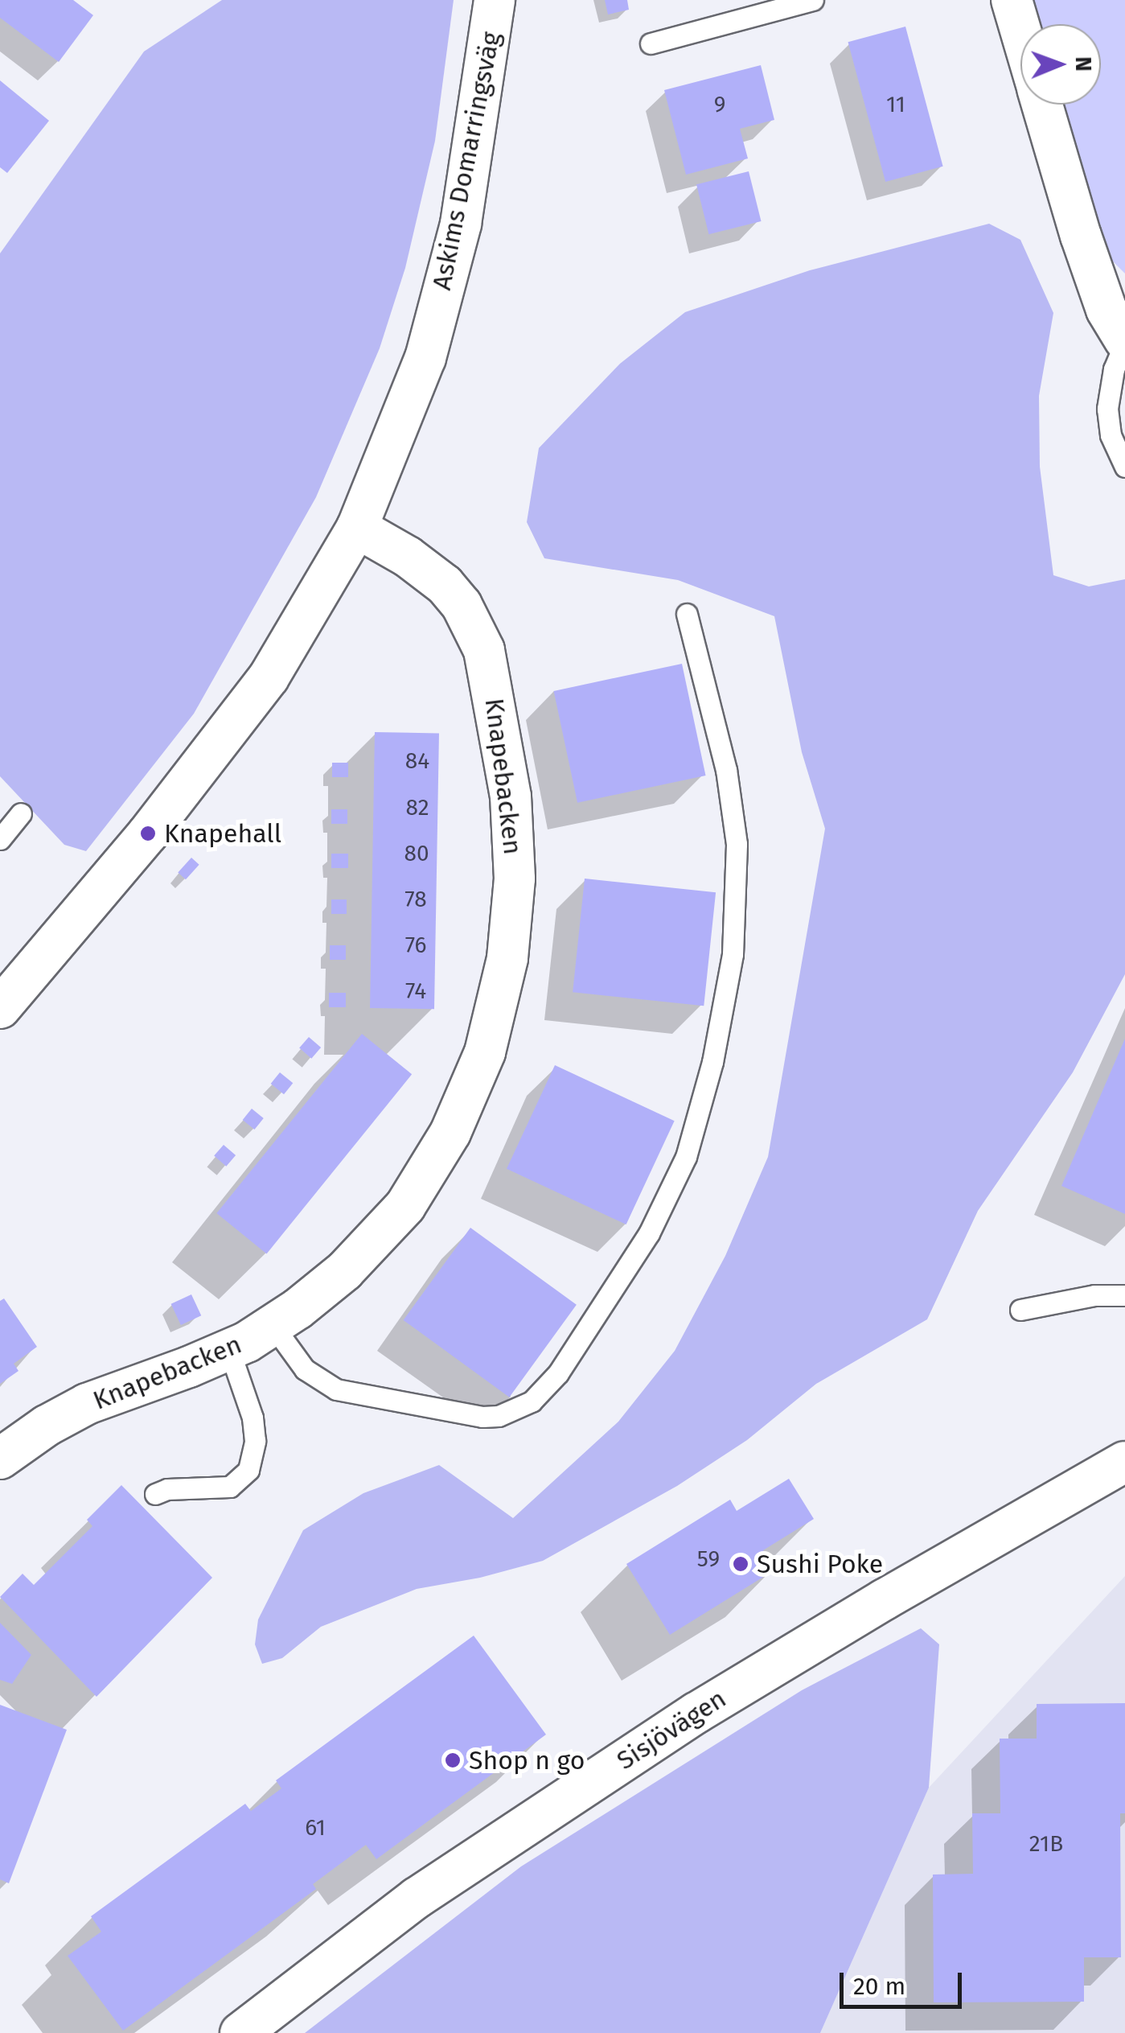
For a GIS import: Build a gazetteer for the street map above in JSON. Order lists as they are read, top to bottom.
{
  "streets": {
    "street": ["Askims Domarringsväg", "Knapebacken", "Sisjövägen"]
  },
  "crossings": [
    ["Askims Domarringsväg", "Knapebacken"]
  ],
  "places": ["Knapehall", "Sushi Poke", "Shop n go"],
  "house_numbers": [
    "9",
    "11",
    "84",
    "82",
    "80",
    "78",
    "76",
    "74",
    "59",
    "61",
    "21B"
  ],
  "scale_bar": "20 m",
  "north": "right"
}
